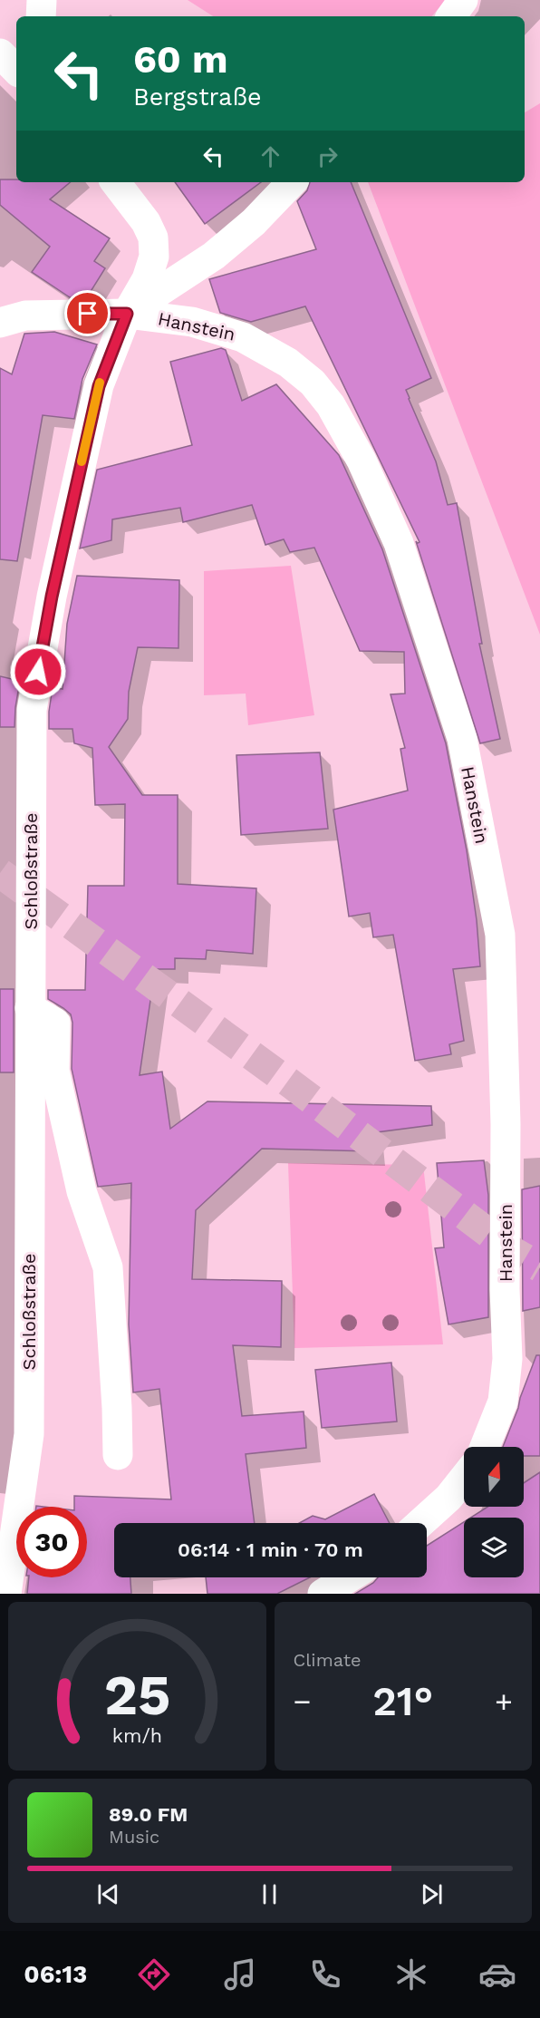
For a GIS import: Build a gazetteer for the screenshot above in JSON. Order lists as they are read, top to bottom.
{
  "streets": {
    "street": ["Hanstein", "Schloßstraße"]
  },
  "crossings": [
    ["Hanstein", "Schloßstraße"]
  ],
  "north": "top",
  "page": {
    "turn": ["60 m", "Bergstraße"],
    "limit": "30",
    "trip": "06:14 · 1 min · 70 m",
    "tile": "Climate",
    "heat": ["−", "21°", "+"],
    "song": ["89.0 FM", "Music"],
    "tabs": "06:13",
    "gauge": ["25", "km/h"]
  }
}
